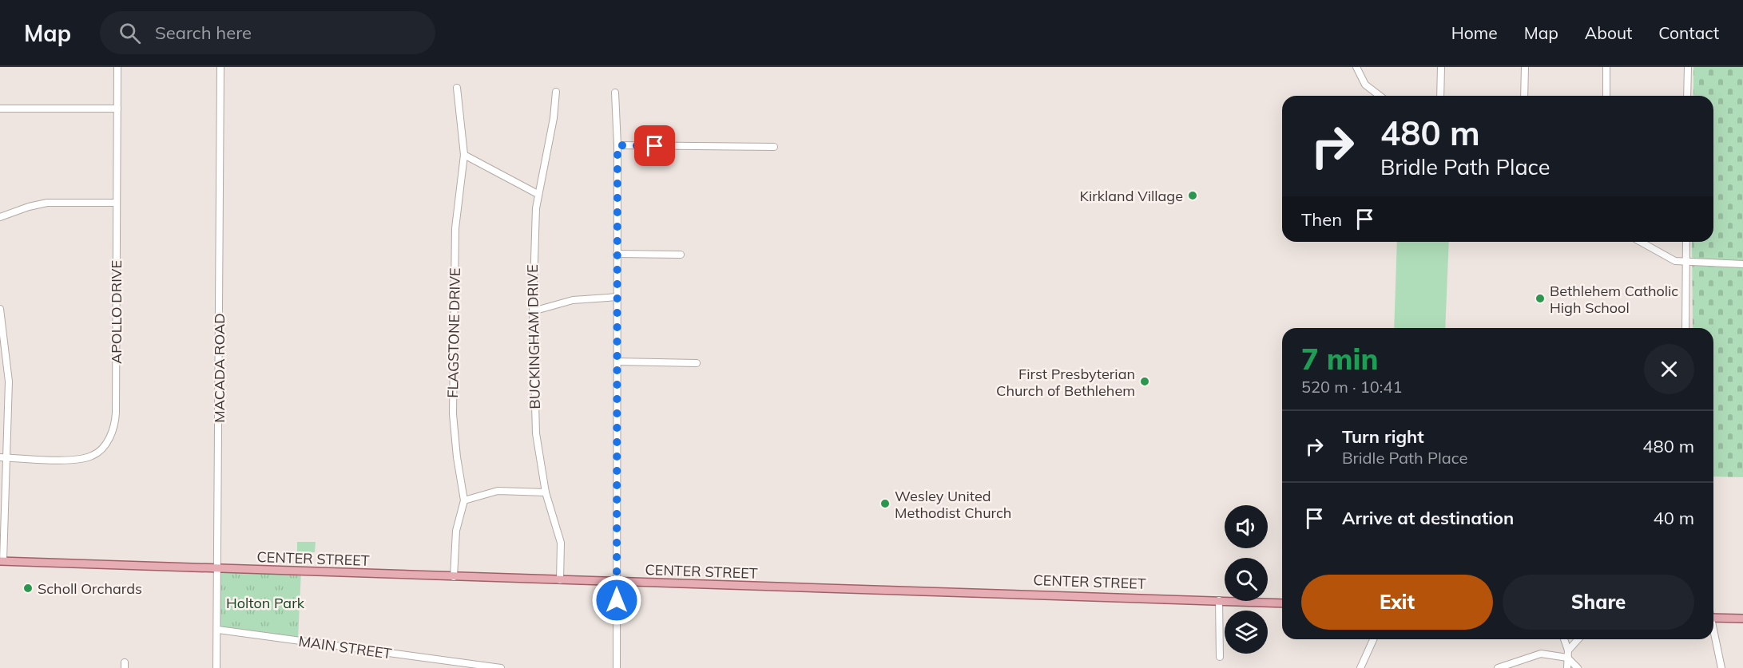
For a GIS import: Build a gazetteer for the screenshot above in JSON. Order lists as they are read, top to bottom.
{
  "streets": {
    "main road": ["CENTER STREET"],
    "street": [
      "APOLLO DRIVE",
      "FLAGSTONE DRIVE",
      "BUCKINGHAM DRIVE",
      "MACADA ROAD",
      "MAIN STREET"
    ]
  },
  "crossings": [
    ["FLAGSTONE DRIVE", "CENTER STREET"],
    ["BUCKINGHAM DRIVE", "CENTER STREET"],
    ["MACADA ROAD", "CENTER STREET"],
    ["MACADA ROAD", "MAIN STREET"]
  ],
  "parks": ["Holton Park"],
  "places": [
    "Kirkland Village",
    "Bethlehem Catholic High School",
    "First Presbyterian Church of Bethlehem",
    "Wesley United Methodist Church",
    "Scholl Orchards"
  ],
  "page": {
    "header": "Map",
    "search": "Search here",
    "nav": [
      "Home",
      "Map",
      "About",
      "Contact"
    ],
    "turn": ["480 m", "Bridle Path Place"],
    "then": "Then",
    "heading": ["7 min", "520 m · 10:41"],
    "list": [
      {
        "name": "Turn right",
        "note": "Bridle Path Place",
        "value": "480 m"
      },
      {
        "name": "Arrive at destination",
        "value": "40 m"
      }
    ],
    "buttons": ["Exit", "Share"]
  }
}
